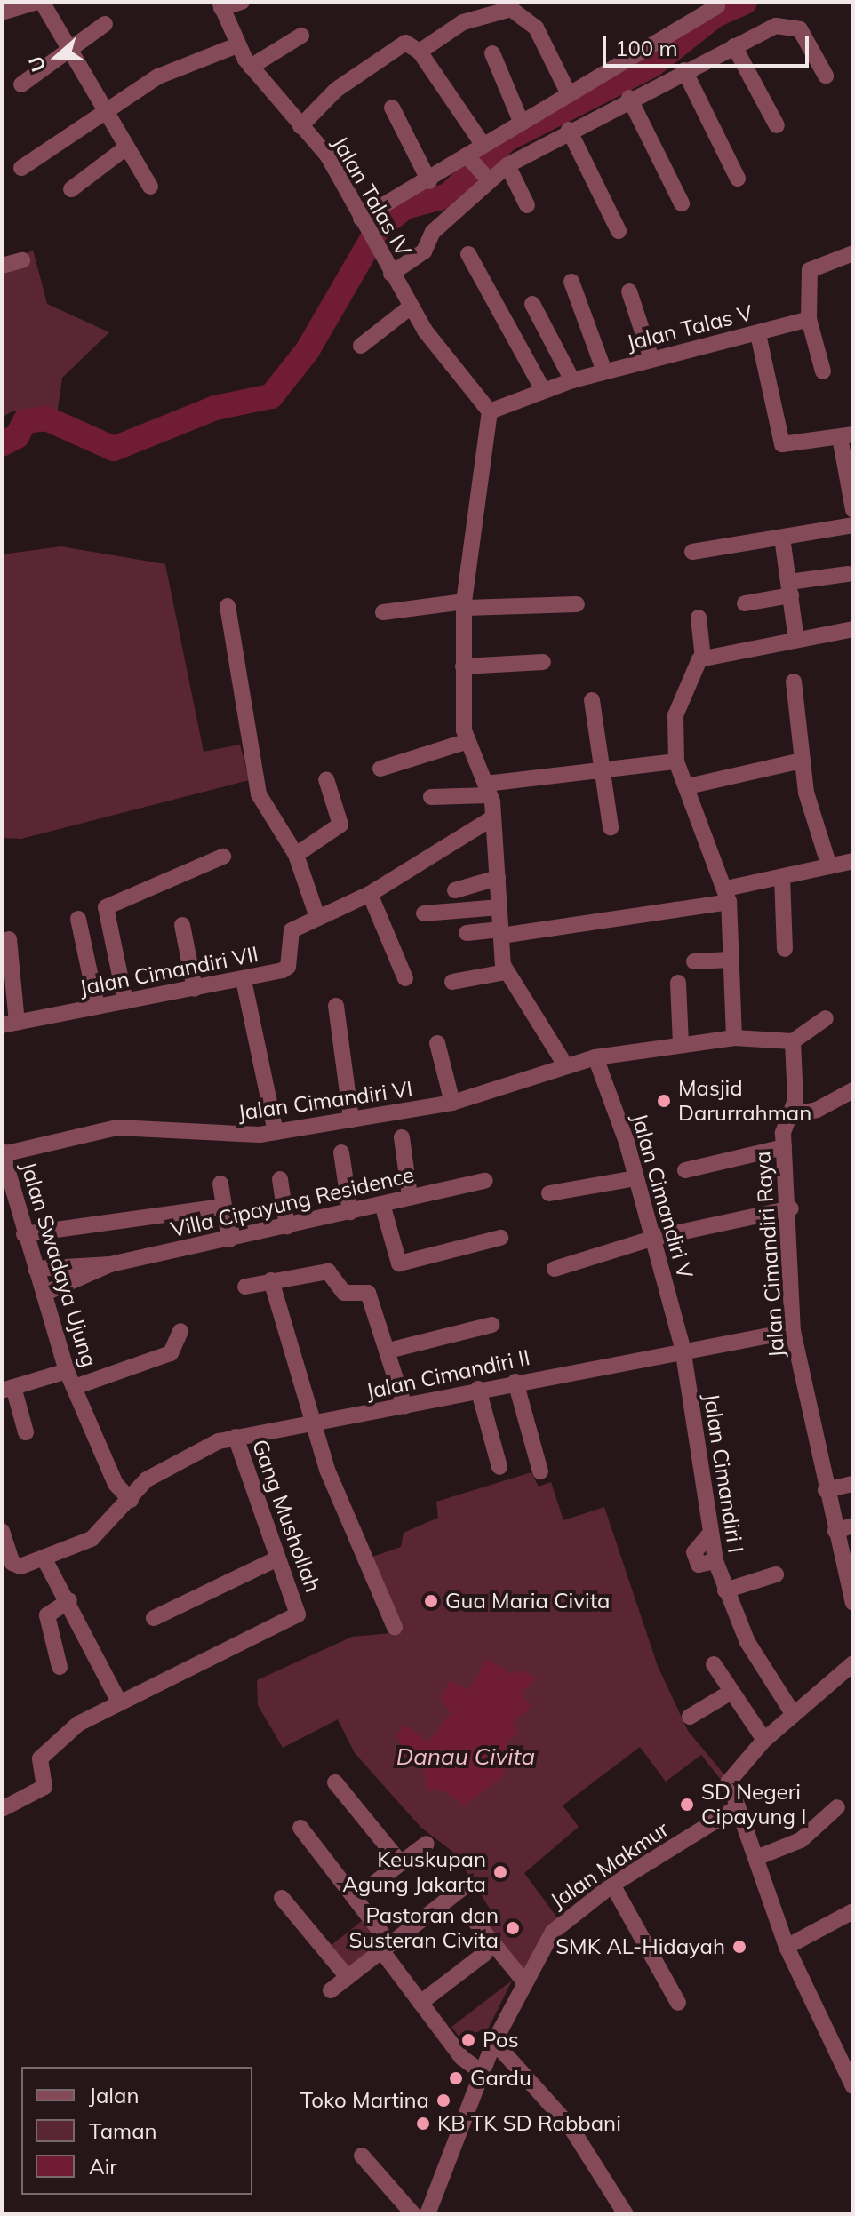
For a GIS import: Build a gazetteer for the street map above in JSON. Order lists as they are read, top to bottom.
{
  "streets": {
    "street": [
      "Jalan Talas IV",
      "Jalan Talas V",
      "Jalan Cimandiri VII",
      "Jalan Cimandiri VI",
      "Jalan Cimandiri V",
      "Villa Cipayung Residence",
      "Jalan Cimandiri Raya",
      "Jalan Swadaya Ujung",
      "Jalan Cimandiri II",
      "Jalan Cimandiri I",
      "Gang Mushollah",
      "Jalan Makmur"
    ]
  },
  "crossings": [
    ["Jalan Talas IV", "Jalan Talas V"],
    ["Jalan Cimandiri VI", "Jalan Swadaya Ujung"],
    ["Jalan Cimandiri V", "Jalan Cimandiri II"],
    ["Jalan Cimandiri V", "Jalan Cimandiri I"],
    ["Villa Cipayung Residence", "Jalan Swadaya Ujung"],
    ["Jalan Cimandiri Raya", "Jalan Cimandiri II"],
    ["Jalan Swadaya Ujung", "Jalan Cimandiri II"],
    ["Jalan Cimandiri II", "Jalan Cimandiri I"],
    ["Jalan Cimandiri II", "Gang Mushollah"]
  ],
  "water": ["Danau Civita"],
  "places": [
    "Masjid Darurrahman",
    "Gua Maria Civita",
    "SD Negeri Cipayung I",
    "Keuskupan Agung Jakarta",
    "Pastoran dan Susteran Civita",
    "SMK AL-Hidayah",
    "Pos",
    "Gardu",
    "Toko Martina",
    "KB TK SD Rabbani"
  ],
  "legend": ["Jalan", "Taman", "Air"],
  "scale_bar": "100 m",
  "north": "left"
}
